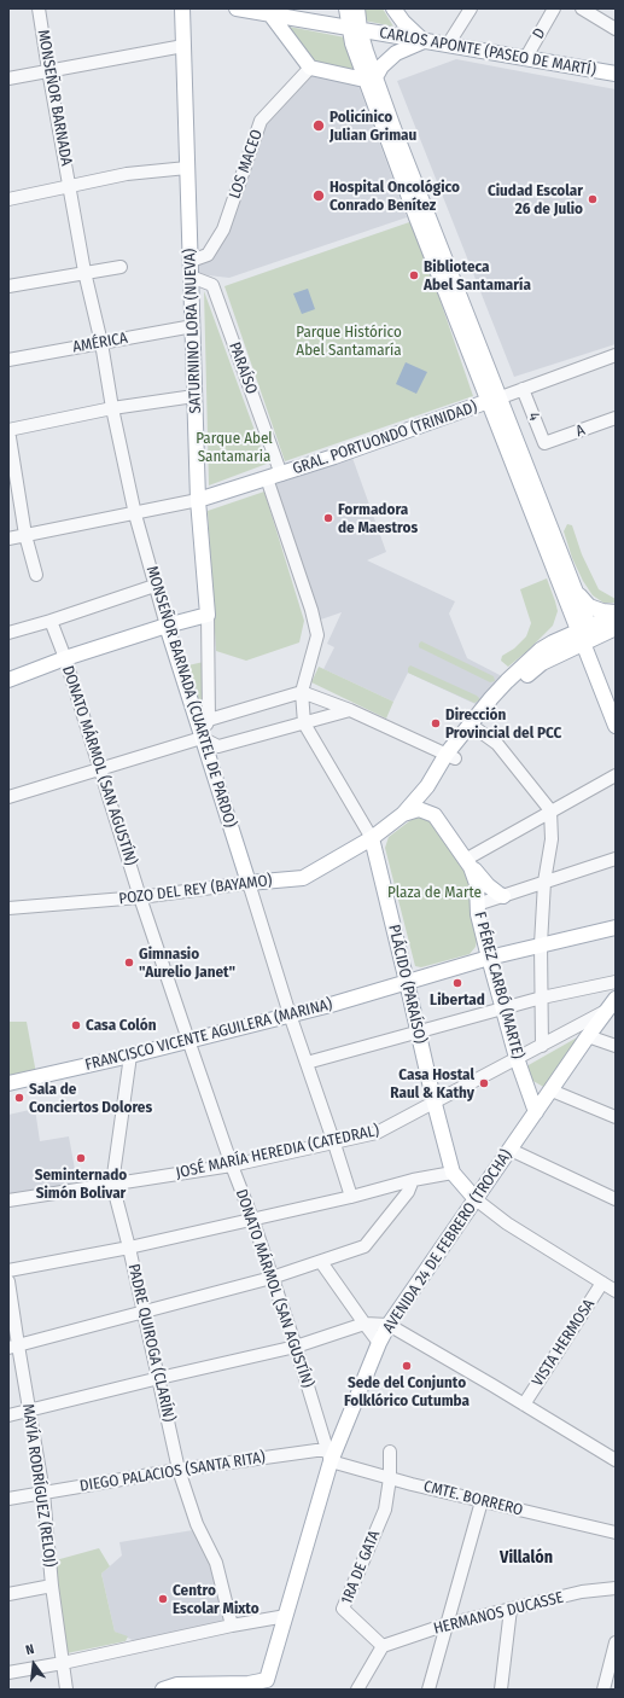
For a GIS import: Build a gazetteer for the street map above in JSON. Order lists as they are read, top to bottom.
{
  "streets": {
    "main road": [
      "CARLOS APONTE (PASEO DE MARTÍ)",
      "SATURNINO LORA (NUEVA)",
      "GRAL. PORTUONDO (TRINIDAD)",
      "MONSEÑOR BARNADA (CUARTEL DE PARDO)",
      "POZO DEL REY (BAYAMO)",
      "PLÁCIDO (PARAÍSO)",
      "F PÉREZ CARBÓ (MARTE)",
      "FRANCISCO VICENTE AGUILERA (MARINA)",
      "AVENIDA 24 DE FEBRERO (TROCHA)"
    ],
    "street": [
      "D",
      "MONSEÑOR BARNADA",
      "LOS MACEO",
      "AMÉRICA",
      "PARAÍSO",
      "4",
      "A",
      "DONATO MÁRMOL (SAN AGUSTÍN)",
      "JOSÉ MARÍA HEREDIA (CATEDRAL)",
      "PADRE QUIROGA (CLARÍN)",
      "VISTA HERMOSA",
      "DIEGO PALACIOS (SANTA RITA)",
      "MAYÍA RODRÍGUEZ (RELOJ)",
      "CMTE. BORRERO",
      "1RA DE GATA",
      "HERMANOS DUCASSE"
    ]
  },
  "crossings": [
    ["D", "CARLOS APONTE (PASEO DE MARTÍ)"],
    ["MONSEÑOR BARNADA", "MONSEÑOR BARNADA (CUARTEL DE PARDO)"],
    ["LOS MACEO", "SATURNINO LORA (NUEVA)"],
    ["SATURNINO LORA (NUEVA)", "AMÉRICA"],
    ["SATURNINO LORA (NUEVA)", "PARAÍSO"],
    ["SATURNINO LORA (NUEVA)", "GRAL. PORTUONDO (TRINIDAD)"],
    ["SATURNINO LORA (NUEVA)", "MONSEÑOR BARNADA (CUARTEL DE PARDO)"],
    ["AMÉRICA", "MONSEÑOR BARNADA (CUARTEL DE PARDO)"],
    ["PARAÍSO", "GRAL. PORTUONDO (TRINIDAD)"],
    ["4", "A"],
    ["4", "GRAL. PORTUONDO (TRINIDAD)"],
    ["GRAL. PORTUONDO (TRINIDAD)", "MONSEÑOR BARNADA (CUARTEL DE PARDO)"],
    ["MONSEÑOR BARNADA (CUARTEL DE PARDO)", "POZO DEL REY (BAYAMO)"],
    ["MONSEÑOR BARNADA (CUARTEL DE PARDO)", "FRANCISCO VICENTE AGUILERA (MARINA)"],
    ["MONSEÑOR BARNADA (CUARTEL DE PARDO)", "JOSÉ MARÍA HEREDIA (CATEDRAL)"],
    ["DONATO MÁRMOL (SAN AGUSTÍN)", "POZO DEL REY (BAYAMO)"],
    ["DONATO MÁRMOL (SAN AGUSTÍN)", "FRANCISCO VICENTE AGUILERA (MARINA)"],
    ["DONATO MÁRMOL (SAN AGUSTÍN)", "JOSÉ MARÍA HEREDIA (CATEDRAL)"],
    ["DONATO MÁRMOL (SAN AGUSTÍN)", "AVENIDA 24 DE FEBRERO (TROCHA)"],
    ["DONATO MÁRMOL (SAN AGUSTÍN)", "DIEGO PALACIOS (SANTA RITA)"],
    ["DONATO MÁRMOL (SAN AGUSTÍN)", "CMTE. BORRERO"],
    ["POZO DEL REY (BAYAMO)", "PLÁCIDO (PARAÍSO)"],
    ["PLÁCIDO (PARAÍSO)", "FRANCISCO VICENTE AGUILERA (MARINA)"],
    ["PLÁCIDO (PARAÍSO)", "JOSÉ MARÍA HEREDIA (CATEDRAL)"],
    ["PLÁCIDO (PARAÍSO)", "AVENIDA 24 DE FEBRERO (TROCHA)"],
    ["F PÉREZ CARBÓ (MARTE)", "FRANCISCO VICENTE AGUILERA (MARINA)"],
    ["F PÉREZ CARBÓ (MARTE)", "JOSÉ MARÍA HEREDIA (CATEDRAL)"],
    ["F PÉREZ CARBÓ (MARTE)", "AVENIDA 24 DE FEBRERO (TROCHA)"],
    ["FRANCISCO VICENTE AGUILERA (MARINA)", "PADRE QUIROGA (CLARÍN)"],
    ["JOSÉ MARÍA HEREDIA (CATEDRAL)", "AVENIDA 24 DE FEBRERO (TROCHA)"],
    ["JOSÉ MARÍA HEREDIA (CATEDRAL)", "PADRE QUIROGA (CLARÍN)"],
    ["AVENIDA 24 DE FEBRERO (TROCHA)", "DIEGO PALACIOS (SANTA RITA)"],
    ["AVENIDA 24 DE FEBRERO (TROCHA)", "CMTE. BORRERO"],
    ["PADRE QUIROGA (CLARÍN)", "DIEGO PALACIOS (SANTA RITA)"],
    ["DIEGO PALACIOS (SANTA RITA)", "MAYÍA RODRÍGUEZ (RELOJ)"],
    ["DIEGO PALACIOS (SANTA RITA)", "CMTE. BORRERO"],
    ["CMTE. BORRERO", "1RA DE GATA"],
    ["1RA DE GATA", "HERMANOS DUCASSE"]
  ],
  "districts": ["Villalón"],
  "parks": ["Parque Histórico Abel Santamaría", "Parque Abel Santamaria", "Plaza de Marte"],
  "places": [
    "Policínico Julian Grimau",
    "Hospital Oncológico Conrado Benítez",
    "Ciudad Escolar 26 de Julio",
    "Biblioteca Abel Santamaría",
    "Formadora de Maestros",
    "Dirección Provincial del PCC",
    "Gimnasio \"Aurelio Janet\"",
    "Libertad",
    "Casa Colón",
    "Casa Hostal Raul & Kathy",
    "Sala de Conciertos Dolores",
    "Seminternado Simón Bolivar",
    "Sede del Conjunto Folklórico Cutumba",
    "Centro Escolar Mixto"
  ],
  "north": "top"
}
